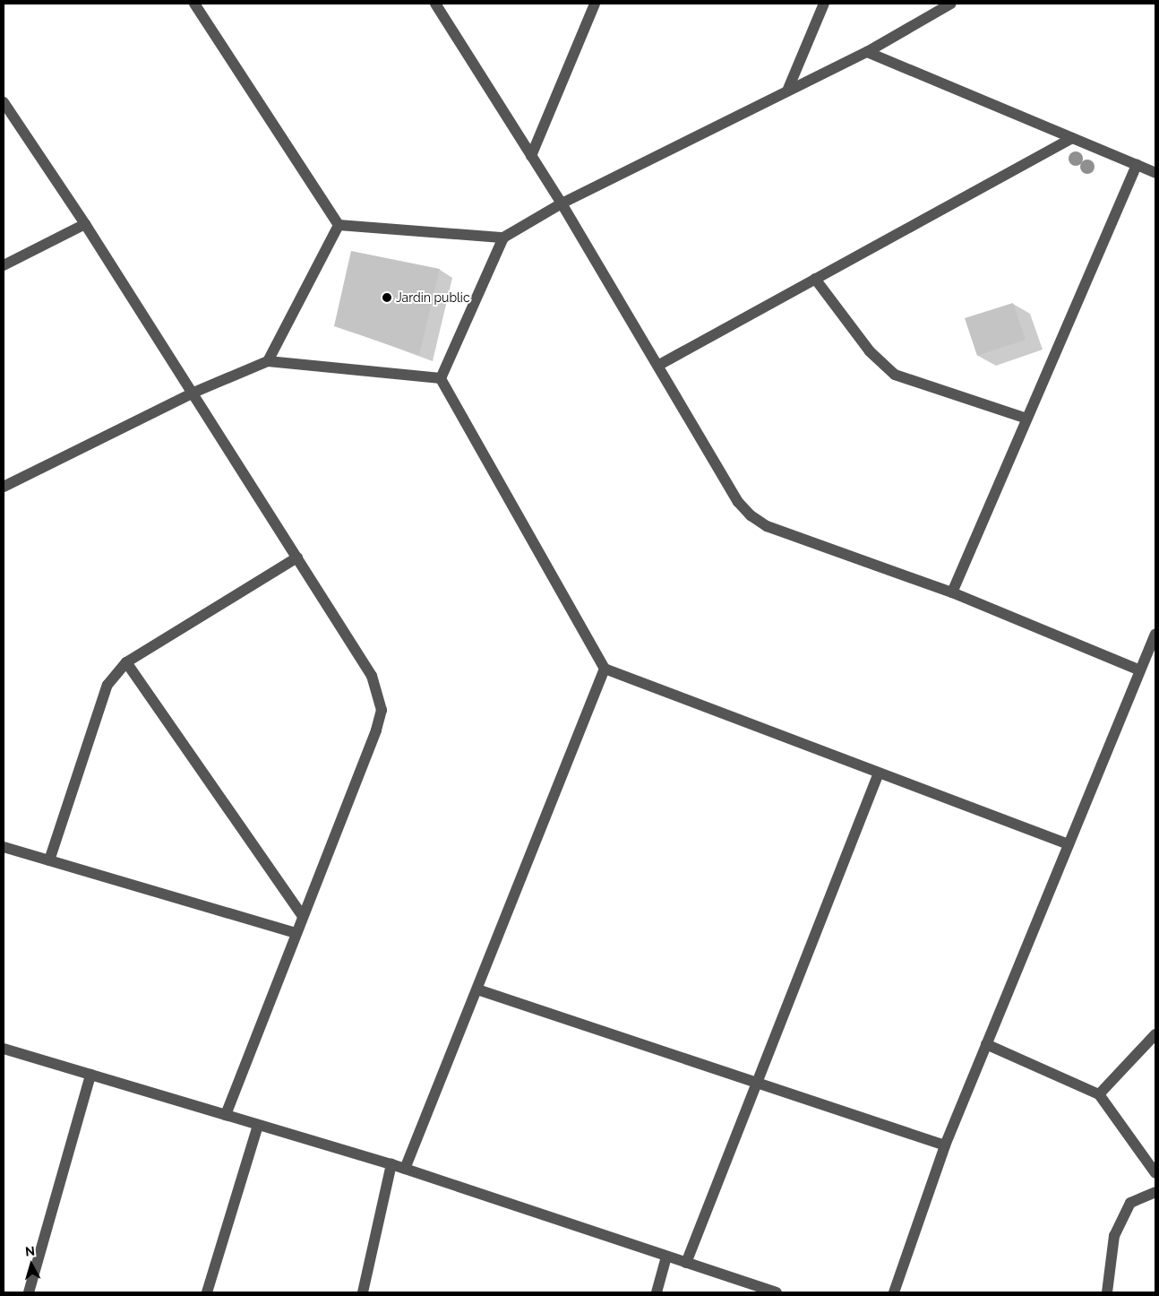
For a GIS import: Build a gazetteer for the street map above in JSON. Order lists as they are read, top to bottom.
{
  "places": ["Jardin public"],
  "north": "top"
}
